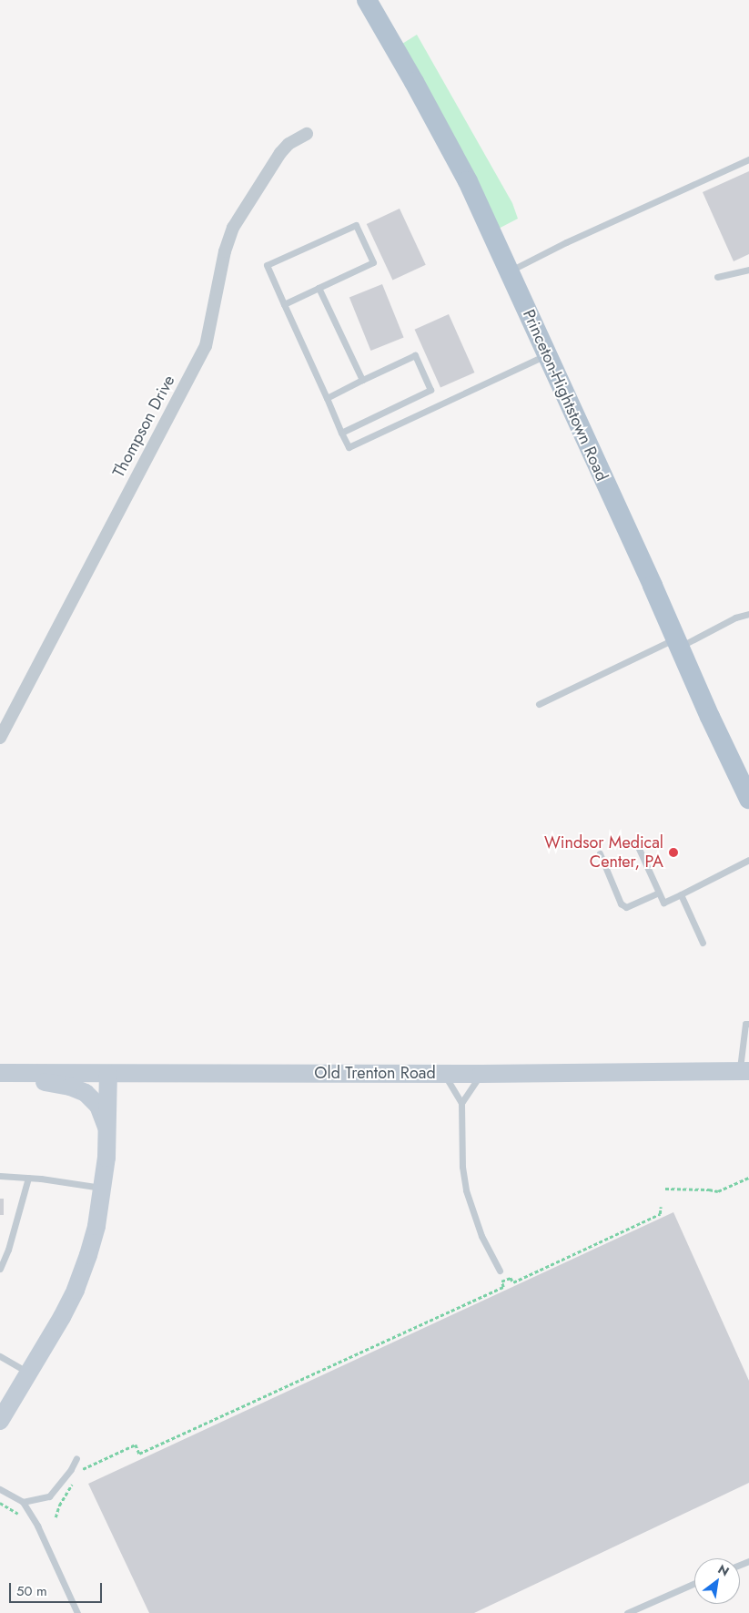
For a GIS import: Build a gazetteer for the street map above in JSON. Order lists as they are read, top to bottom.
{
  "streets": {
    "main road": ["Princeton-Hightstown Road", "Old Trenton Road"],
    "street": ["Thompson Drive"]
  },
  "places": ["Windsor Medical Center, PA"],
  "scale_bar": "50 m",
  "north": "top right"
}
